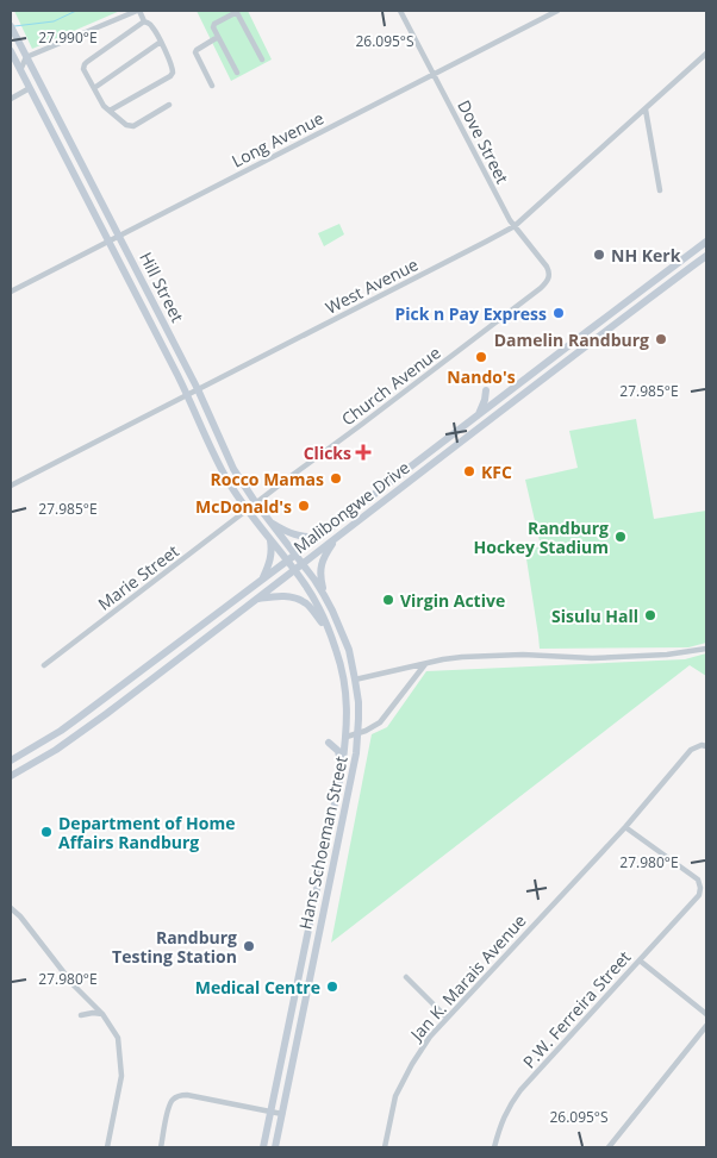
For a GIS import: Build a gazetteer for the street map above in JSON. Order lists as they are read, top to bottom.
{
  "streets": {
    "main road": ["Hill Street", "Malibongwe Drive", "Hans Schoeman Street"],
    "street": [
      "Long Avenue",
      "Dove Street",
      "West Avenue",
      "Church Avenue",
      "Marie Street",
      "Jan K. Marais Avenue",
      "P.W. Ferreira Street"
    ]
  },
  "crossings": [
    ["Long Avenue", "Dove Street"],
    ["Long Avenue", "Hill Street"],
    ["Dove Street", "West Avenue"],
    ["Dove Street", "Church Avenue"],
    ["West Avenue", "Hill Street"],
    ["Hill Street", "Church Avenue"],
    ["Hill Street", "Malibongwe Drive"],
    ["Hill Street", "Marie Street"],
    ["Hill Street", "Hans Schoeman Street"],
    ["Church Avenue", "Marie Street"],
    ["Malibongwe Drive", "Hans Schoeman Street"],
    ["Jan K. Marais Avenue", "P.W. Ferreira Street"]
  ],
  "places": {
    "other": [
      "NH Kerk",
      "Pick n Pay Express",
      "Damelin Randburg",
      "Nando's",
      "KFC",
      "Rocco Mamas",
      "McDonald's",
      "Randburg Hockey Stadium",
      "Virgin Active",
      "Sisulu Hall",
      "Department of Home Affairs Randburg",
      "Randburg Testing Station",
      "Medical Centre"
    ],
    "health": ["Clicks"]
  },
  "coordinates": [
    "27.990°E",
    "26.095°S",
    "27.985°E",
    "27.980°E"
  ]
}
